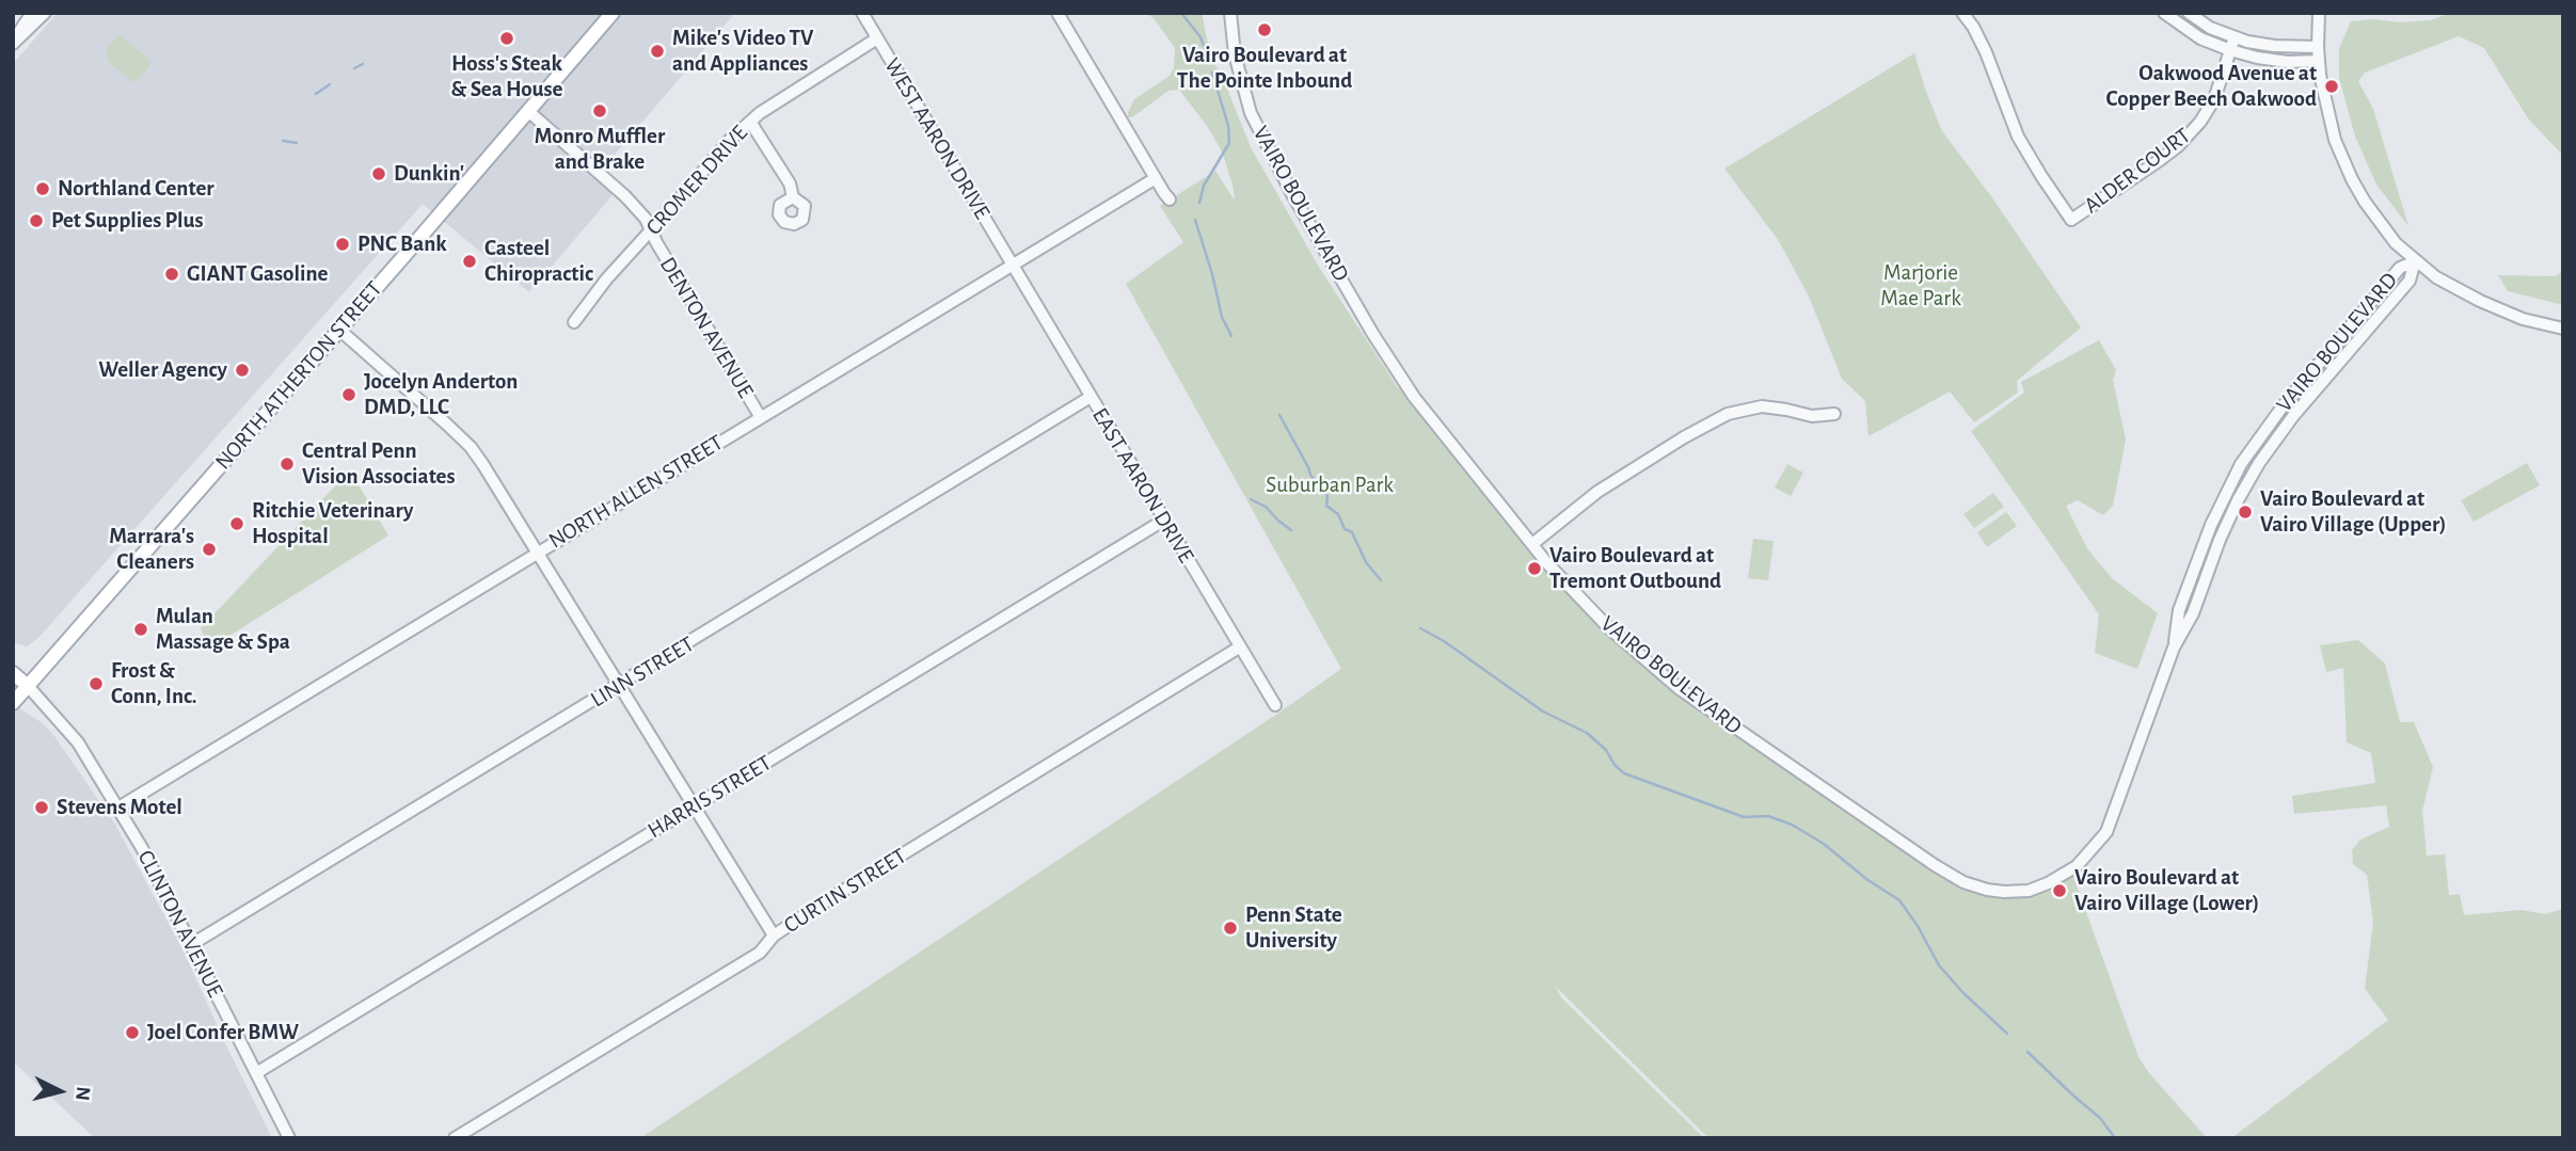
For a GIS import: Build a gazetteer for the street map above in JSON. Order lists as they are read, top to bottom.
{
  "streets": {
    "main road": ["NORTH ATHERTON STREET"],
    "street": [
      "WEST AARON DRIVE",
      "ALDER COURT",
      "CROMER DRIVE",
      "VAIRO BOULEVARD",
      "DENTON AVENUE",
      "EAST AARON DRIVE",
      "NORTH ALLEN STREET",
      "LINN STREET",
      "HARRIS STREET",
      "CURTIN STREET",
      "CLINTON AVENUE"
    ]
  },
  "crossings": [
    ["WEST AARON DRIVE", "CROMER DRIVE"],
    ["WEST AARON DRIVE", "EAST AARON DRIVE"],
    ["WEST AARON DRIVE", "NORTH ALLEN STREET"],
    ["CROMER DRIVE", "DENTON AVENUE"],
    ["DENTON AVENUE", "NORTH ATHERTON STREET"],
    ["DENTON AVENUE", "NORTH ALLEN STREET"],
    ["NORTH ATHERTON STREET", "CLINTON AVENUE"],
    ["EAST AARON DRIVE", "NORTH ALLEN STREET"],
    ["EAST AARON DRIVE", "LINN STREET"],
    ["EAST AARON DRIVE", "HARRIS STREET"],
    ["EAST AARON DRIVE", "CURTIN STREET"],
    ["NORTH ALLEN STREET", "CLINTON AVENUE"],
    ["LINN STREET", "CLINTON AVENUE"],
    ["HARRIS STREET", "CLINTON AVENUE"]
  ],
  "parks": ["Marjorie Mae Park", "Suburban Park"],
  "places": [
    "Vairo Boulevard at The Pointe Inbound",
    "Hoss's Steak & Sea House",
    "Mike's Video TV and Appliances",
    "Oakwood Avenue at Copper Beech Oakwood",
    "Monro Muffler and Brake",
    "Dunkin'",
    "Northland Center",
    "Pet Supplies Plus",
    "PNC Bank",
    "Casteel Chiropractic",
    "GIANT Gasoline",
    "Weller Agency",
    "Jocelyn Anderton DMD, LLC",
    "Central Penn Vision Associates",
    "Vairo Boulevard at Vairo Village (Upper)",
    "Ritchie Veterinary Hospital",
    "Marrara's Cleaners",
    "Vairo Boulevard at Tremont Outbound",
    "Mulan Massage & Spa",
    "Frost & Conn, Inc.",
    "Stevens Motel",
    "Vairo Boulevard at Vairo Village (Lower)",
    "Penn State University",
    "Joel Confer BMW"
  ],
  "north": "right"
}
